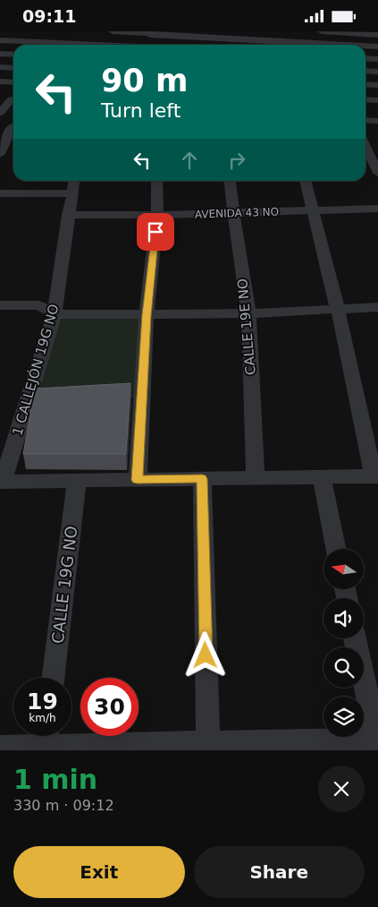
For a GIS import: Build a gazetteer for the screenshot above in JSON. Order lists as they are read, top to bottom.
{
  "streets": {
    "street": [
      "AVENIDA 43 NO",
      "CALLE 19E NO",
      "1 CALLEJÓN 19G NO",
      "CALLE 19G NO"
    ]
  },
  "crossings": [
    ["AVENIDA 43 NO", "CALLE 19E NO"],
    ["AVENIDA 43 NO", "1 CALLEJÓN 19G NO"]
  ],
  "north": "left",
  "page": {
    "status": "09:11",
    "turn": ["90 m", "Turn left"],
    "speed": "19 km/h",
    "limit": "30",
    "heading": ["1 min", "330 m · 09:12"],
    "buttons": ["Exit", "Share"]
  }
}
